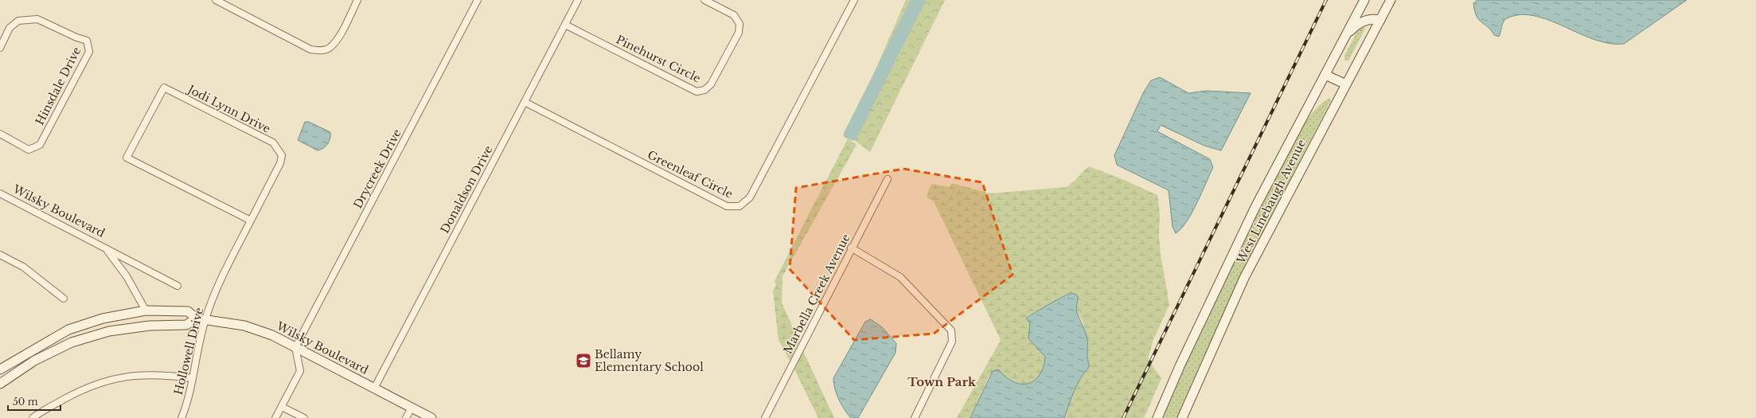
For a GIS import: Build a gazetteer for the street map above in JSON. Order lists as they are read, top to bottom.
{
  "streets": {
    "main road": ["West Linebaugh Avenue", "Wilsky Boulevard"],
    "street": [
      "Pinehurst Circle",
      "Hinsdale Drive",
      "Jodi Lynn Drive",
      "Drycreek Drive",
      "Greenleaf Circle",
      "Donaldson Drive",
      "Marbella Creek Avenue",
      "Hollowell Drive"
    ]
  },
  "crossings": [
    ["Pinehurst Circle", "Donaldson Drive"],
    ["Jodi Lynn Drive", "Hollowell Drive"],
    ["Drycreek Drive", "Wilsky Boulevard"],
    ["Greenleaf Circle", "Donaldson Drive"],
    ["Donaldson Drive", "Wilsky Boulevard"],
    ["Wilsky Boulevard", "Hollowell Drive"]
  ],
  "districts": ["Town Park"],
  "places": {
    "school or university": ["Bellamy Elementary School"]
  },
  "scale_bar": "50 m"
}
